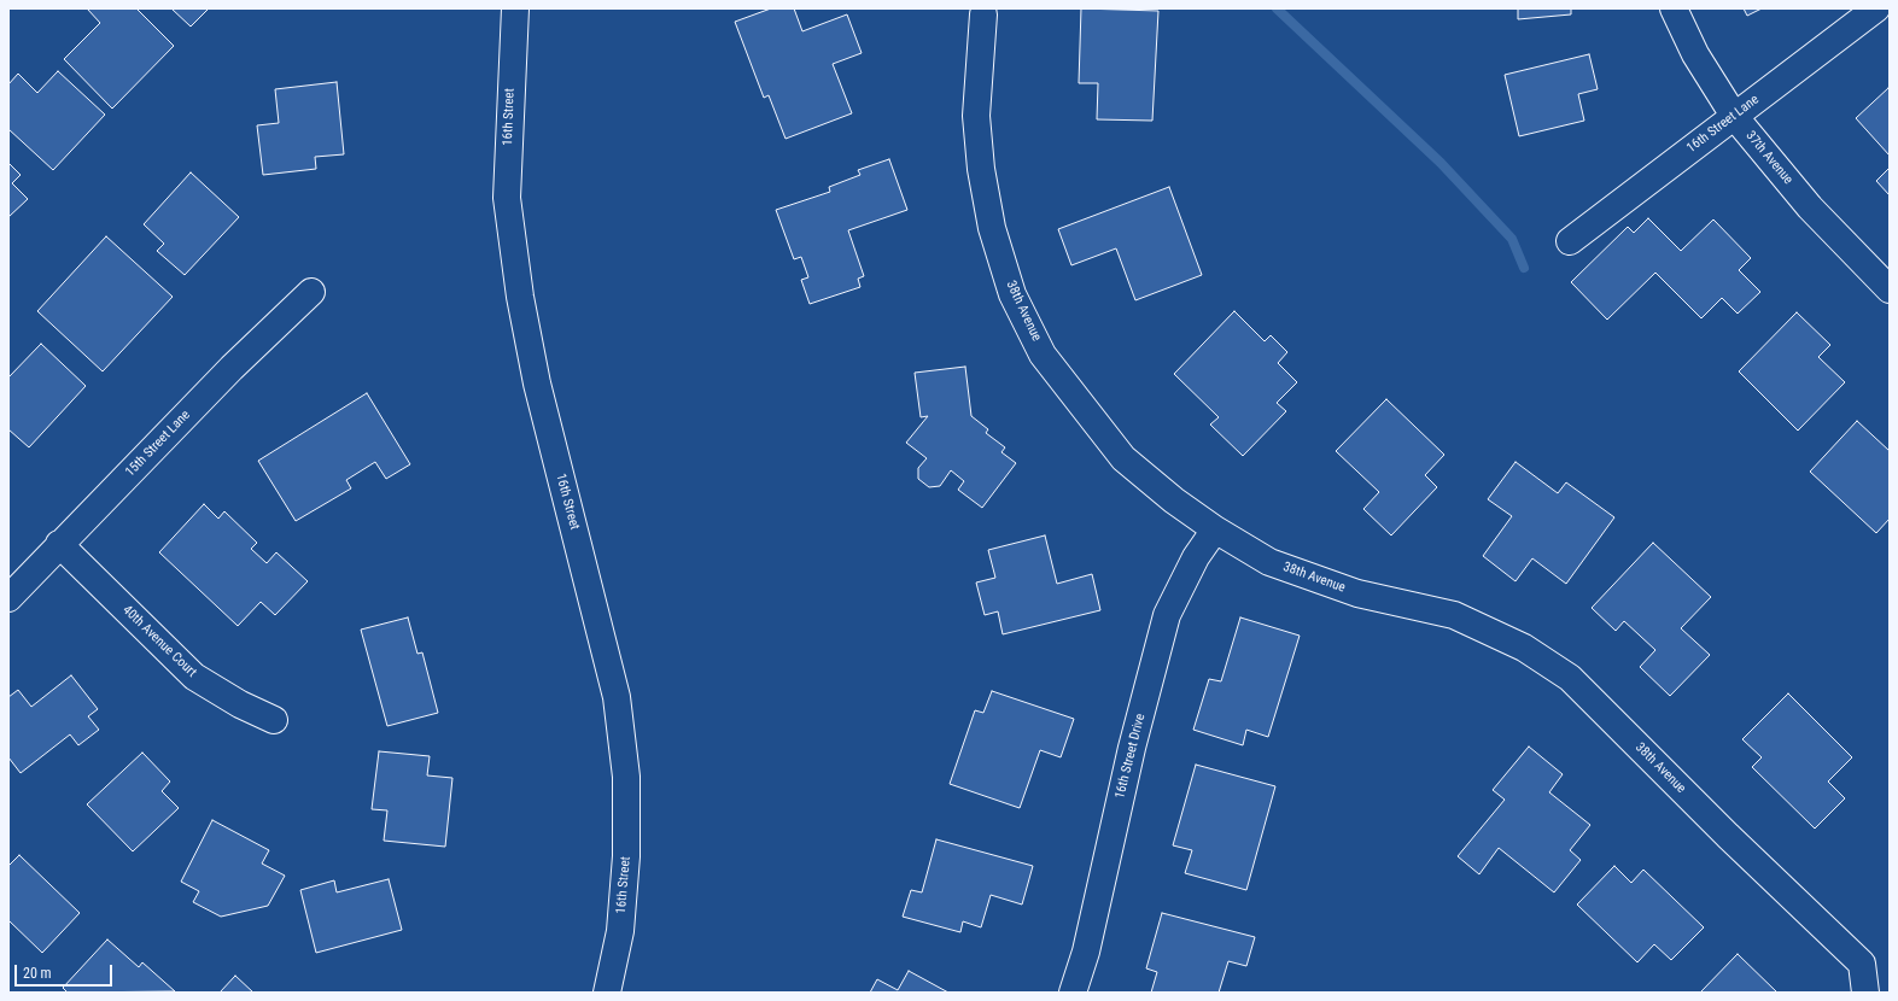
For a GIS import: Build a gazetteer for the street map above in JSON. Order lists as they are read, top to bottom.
{
  "streets": {
    "street": [
      "16th Street",
      "16th Street Lane",
      "37th Avenue",
      "38th Avenue",
      "15th Street Lane",
      "40th Avenue Court",
      "16th Street Drive"
    ]
  },
  "crossings": [
    ["16th Street Lane", "37th Avenue"],
    ["38th Avenue", "16th Street Drive"],
    ["15th Street Lane", "40th Avenue Court"]
  ],
  "scale_bar": "20 m"
}
